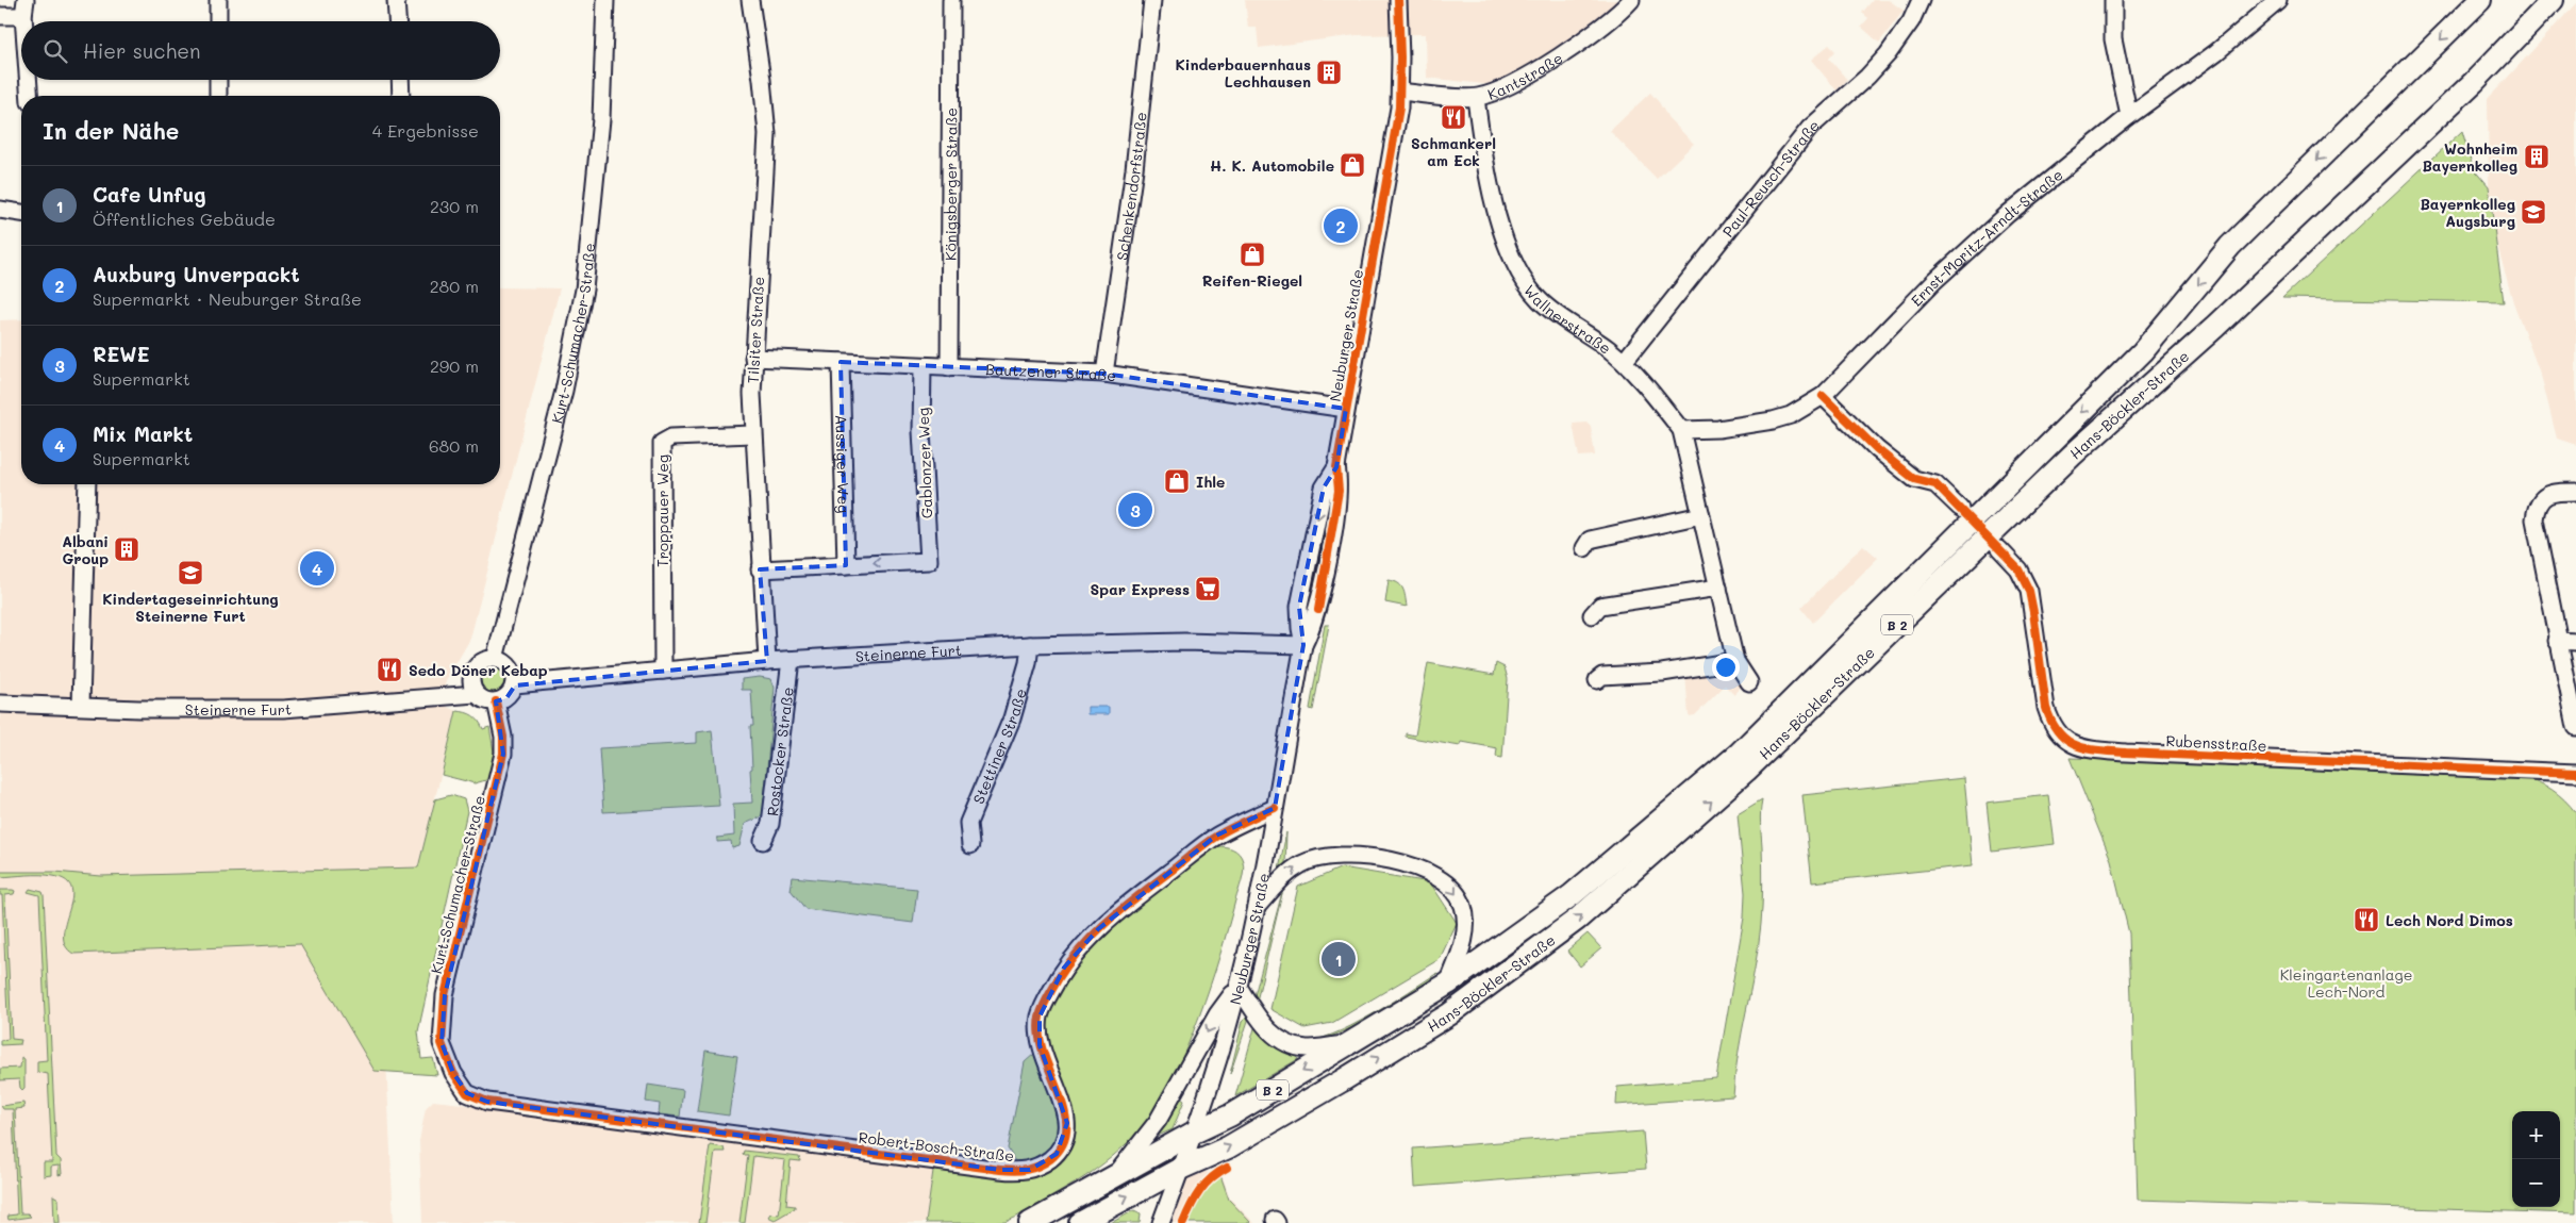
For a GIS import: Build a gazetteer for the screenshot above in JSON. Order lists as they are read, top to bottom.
{
  "streets": {
    "main road": ["Hans-Böckler-Straße", "B 2"],
    "street": [
      "Kantstraße",
      "Paul-Reusch-Straße",
      "Königsberger Straße",
      "Schenkendorfstraße",
      "Ernst-Moritz-Arndt-Straße",
      "Wallnerstraße",
      "Tilsiter Straße",
      "Kurt-Schumacher-Straße",
      "Neuburger Straße",
      "Bautzener Straße",
      "Gablonzer Weg",
      "Aussiger Weg",
      "Troppauer Weg",
      "Steinerne Furt",
      "Rubensstraße",
      "Stettiner Straße",
      "Rostocker Straße",
      "Robert-Bosch-Straße"
    ]
  },
  "crossings": [
    ["Kantstraße", "Wallnerstraße"],
    ["Kantstraße", "Neuburger Straße"],
    ["Paul-Reusch-Straße", "Wallnerstraße"],
    ["Königsberger Straße", "Bautzener Straße"],
    ["Schenkendorfstraße", "Bautzener Straße"],
    ["Ernst-Moritz-Arndt-Straße", "Wallnerstraße"],
    ["Tilsiter Straße", "Bautzener Straße"],
    ["Tilsiter Straße", "Troppauer Weg"],
    ["Tilsiter Straße", "Steinerne Furt"],
    ["Kurt-Schumacher-Straße", "Steinerne Furt"],
    ["Kurt-Schumacher-Straße", "Robert-Bosch-Straße"],
    ["Neuburger Straße", "Bautzener Straße"],
    ["Neuburger Straße", "Hans-Böckler-Straße"],
    ["Neuburger Straße", "B 2"],
    ["Neuburger Straße", "Steinerne Furt"],
    ["Neuburger Straße", "Robert-Bosch-Straße"],
    ["Bautzener Straße", "Gablonzer Weg"],
    ["Bautzener Straße", "Aussiger Weg"],
    ["Hans-Böckler-Straße", "B 2"],
    ["Gablonzer Weg", "Aussiger Weg"],
    ["Troppauer Weg", "Steinerne Furt"],
    ["Steinerne Furt", "Stettiner Straße"],
    ["Steinerne Furt", "Rostocker Straße"]
  ],
  "parks": ["Kleingartenanlage Lech-Nord"],
  "places": {
    "building": ["Kinderbauernhaus Lechhausen", "Wohnheim Bayernkolleg", "Albani Group"],
    "restaurant": ["Schmankerl am Eck", "Sedo Döner Kebap", "Lech Nord Dimos"],
    "shop": ["H. K. Automobile", "Reifen-Riegel", "Ihle"],
    "school or university": ["Bayernkolleg Augsburg", "Kindertageseinrichtung Steinerne Furt"],
    "supermarket": ["Spar Express"]
  },
  "page": {
    "search": "Hier suchen",
    "heading": ["In der Nähe", "4 Ergebnisse"],
    "list": [
      {
        "mark": "1",
        "name": "Cafe Unfug",
        "note": "Öffentliches Gebäude",
        "value": "230 m"
      },
      {
        "mark": "2",
        "name": "Auxburg Unverpackt",
        "note": "Supermarkt · Neuburger Straße",
        "value": "280 m"
      },
      {
        "mark": "3",
        "name": "REWE",
        "note": "Supermarkt",
        "value": "290 m"
      },
      {
        "mark": "4",
        "name": "Mix Markt",
        "note": "Supermarkt",
        "value": "680 m"
      }
    ],
    "pins": [
      "2",
      "3",
      "4",
      "1"
    ],
    "map_buttons": ["+", "−"]
  }
}
